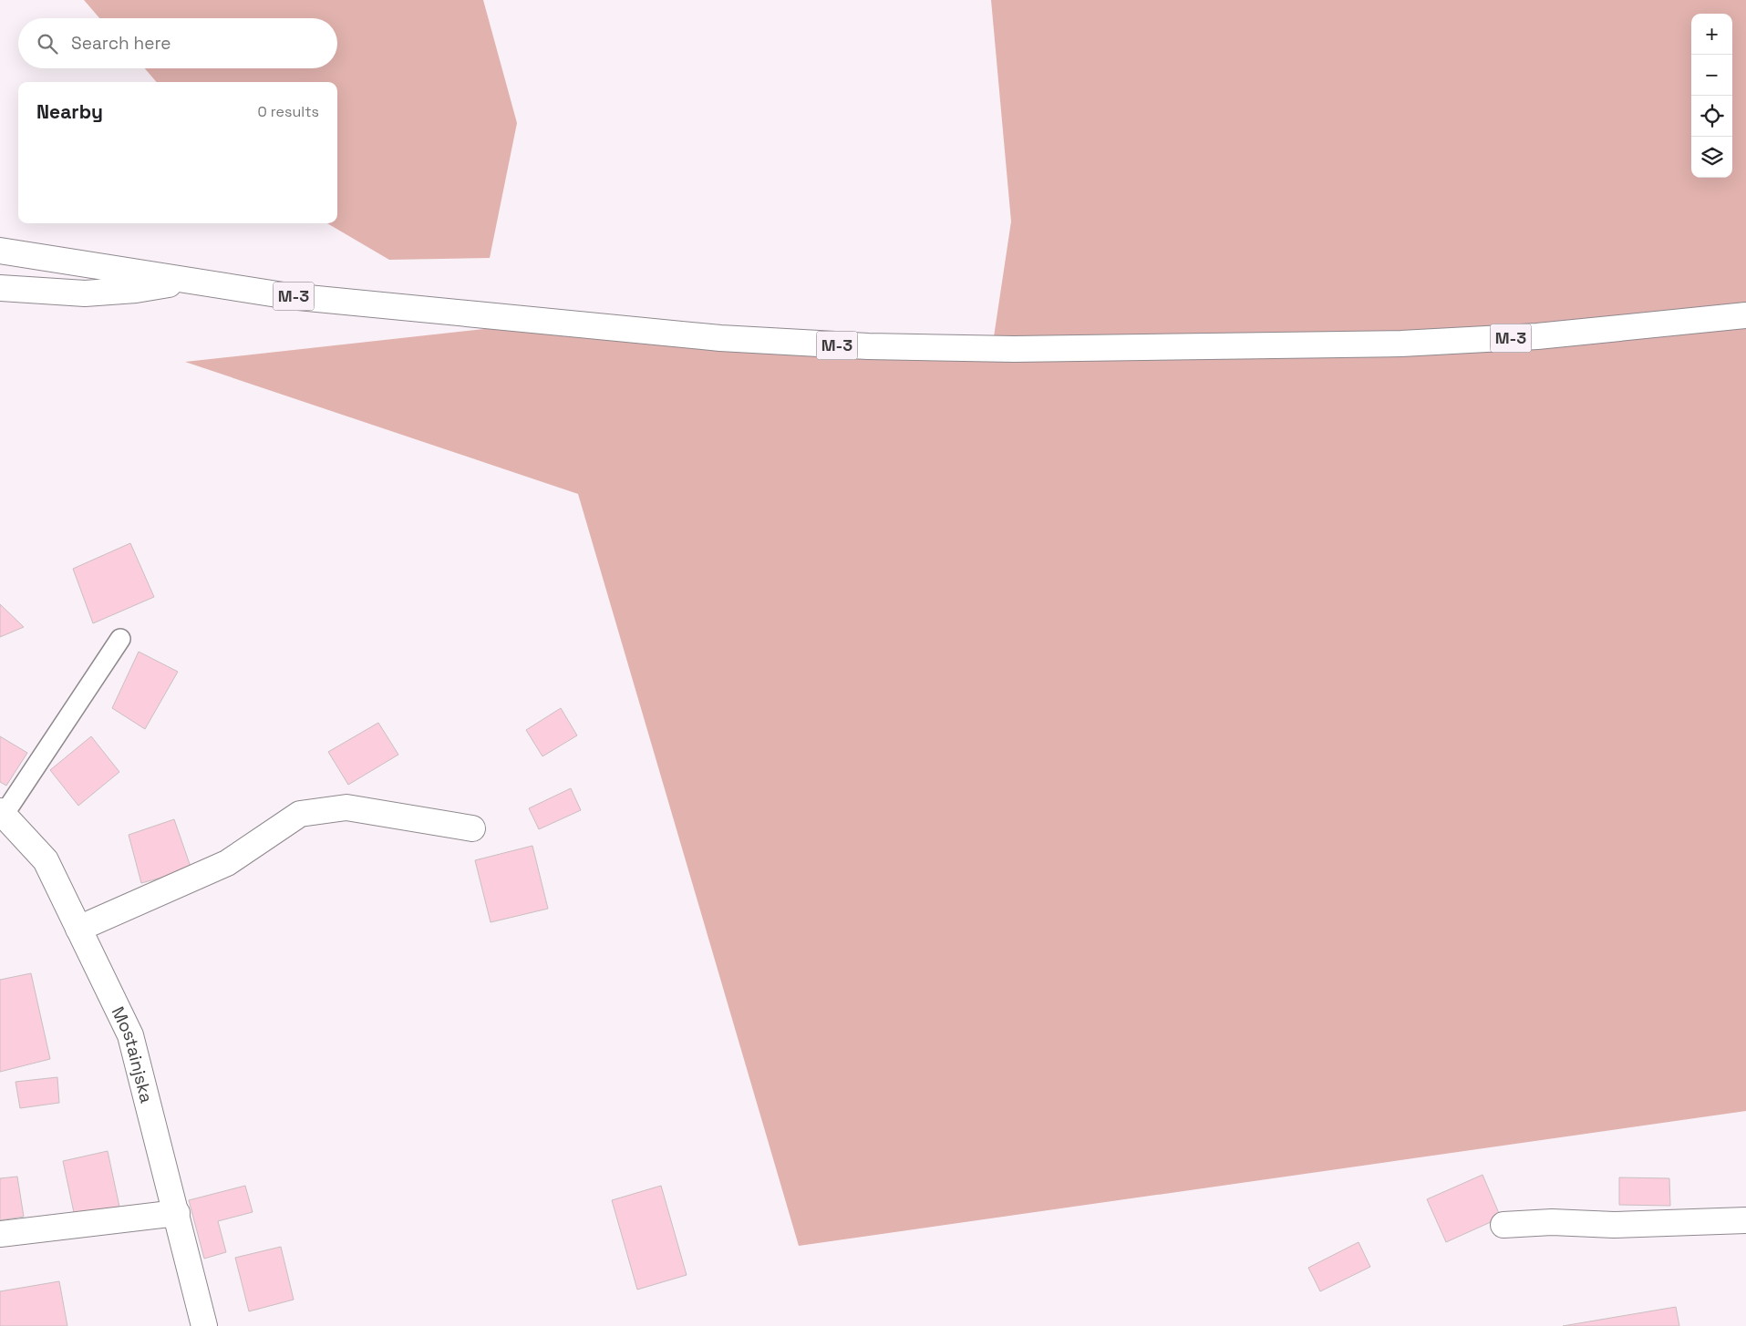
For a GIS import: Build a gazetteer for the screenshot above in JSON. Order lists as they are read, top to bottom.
{
  "streets": {
    "main road": ["M-3", "Mostainjska"]
  },
  "page": {
    "map_buttons": ["+", "−"],
    "search": "Search here",
    "heading": ["Nearby", "0 results"]
  }
}
